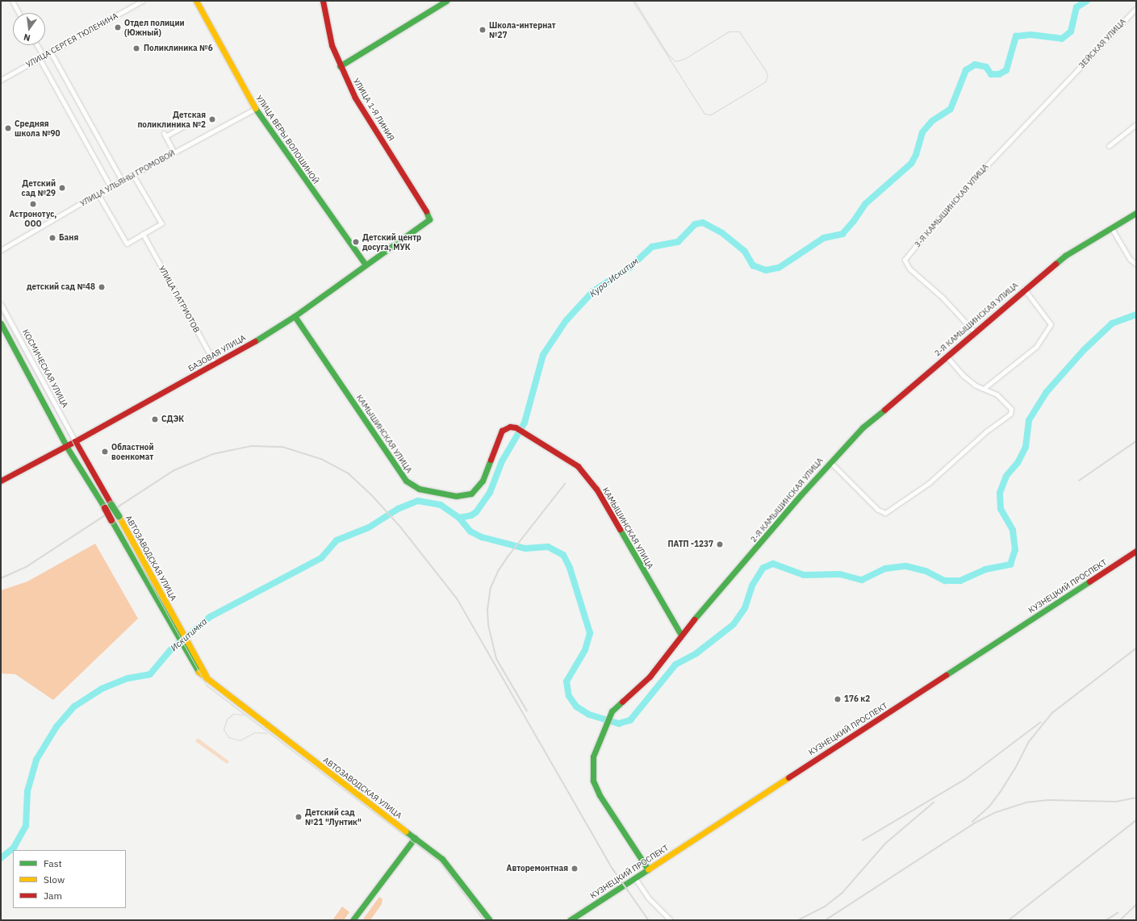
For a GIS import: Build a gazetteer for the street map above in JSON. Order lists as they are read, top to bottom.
{
  "streets": {
    "main road": [
      "УЛИЦА 1-Я ЛИНИЯ",
      "УЛИЦА ВЕРЫ ВОЛОШИНОЙ",
      "2-Я КАМЫШИНСКАЯ УЛИЦА",
      "БАЗОВАЯ УЛИЦА",
      "КАМЫШИНСКАЯ УЛИЦА",
      "АВТОЗАВОДСКАЯ УЛИЦА",
      "КУЗНЕЦКИЙ ПРОСПЕКТ"
    ],
    "street": [
      "УЛИЦА СЕРГЕЯ ТЮЛЕНИНА",
      "ЗЕЙСКАЯ УЛИЦА",
      "УЛИЦА УЛЬЯНЫ ГРОМОВОЙ",
      "3-Я КАМЫШИНСКАЯ УЛИЦА",
      "УЛИЦА ПАТРИОТОВ",
      "КОСМИЧЕСКАЯ УЛИЦА"
    ]
  },
  "crossings": [
    ["ЗЕЙСКАЯ УЛИЦА", "3-Я КАМЫШИНСКАЯ УЛИЦА"],
    ["УЛИЦА 1-Я ЛИНИЯ", "БАЗОВАЯ УЛИЦА"],
    ["УЛИЦА ВЕРЫ ВОЛОШИНОЙ", "УЛИЦА УЛЬЯНЫ ГРОМОВОЙ"],
    ["УЛИЦА ВЕРЫ ВОЛОШИНОЙ", "БАЗОВАЯ УЛИЦА"],
    ["3-Я КАМЫШИНСКАЯ УЛИЦА", "2-Я КАМЫШИНСКАЯ УЛИЦА"],
    ["УЛИЦА ПАТРИОТОВ", "БАЗОВАЯ УЛИЦА"],
    ["2-Я КАМЫШИНСКАЯ УЛИЦА", "КАМЫШИНСКАЯ УЛИЦА"],
    ["2-Я КАМЫШИНСКАЯ УЛИЦА", "КУЗНЕЦКИЙ ПРОСПЕКТ"],
    ["БАЗОВАЯ УЛИЦА", "КОСМИЧЕСКАЯ УЛИЦА"],
    ["БАЗОВАЯ УЛИЦА", "КАМЫШИНСКАЯ УЛИЦА"],
    ["БАЗОВАЯ УЛИЦА", "АВТОЗАВОДСКАЯ УЛИЦА"],
    ["КОСМИЧЕСКАЯ УЛИЦА", "АВТОЗАВОДСКАЯ УЛИЦА"]
  ],
  "water": ["Куро-Искитим", "Искитимка"],
  "places": [
    "Отдел полиции (Южный)",
    "Школа-интернат №27",
    "Поликлиника №6",
    "Детская поликлиника №2",
    "Средняя школа №90",
    "Детский сад №29",
    "Астронотус, ООО",
    "Баня",
    "Детский центр досуга, МУК",
    "детский сад №48",
    "СДЭК",
    "Областной военкомат",
    "ПАТП -1237",
    "176 к2",
    "Детский сад №21 \"Лунтик\"",
    "Авторемонтная"
  ],
  "legend": ["Fast", "Slow", "Jam"],
  "north": "bottom"
}
